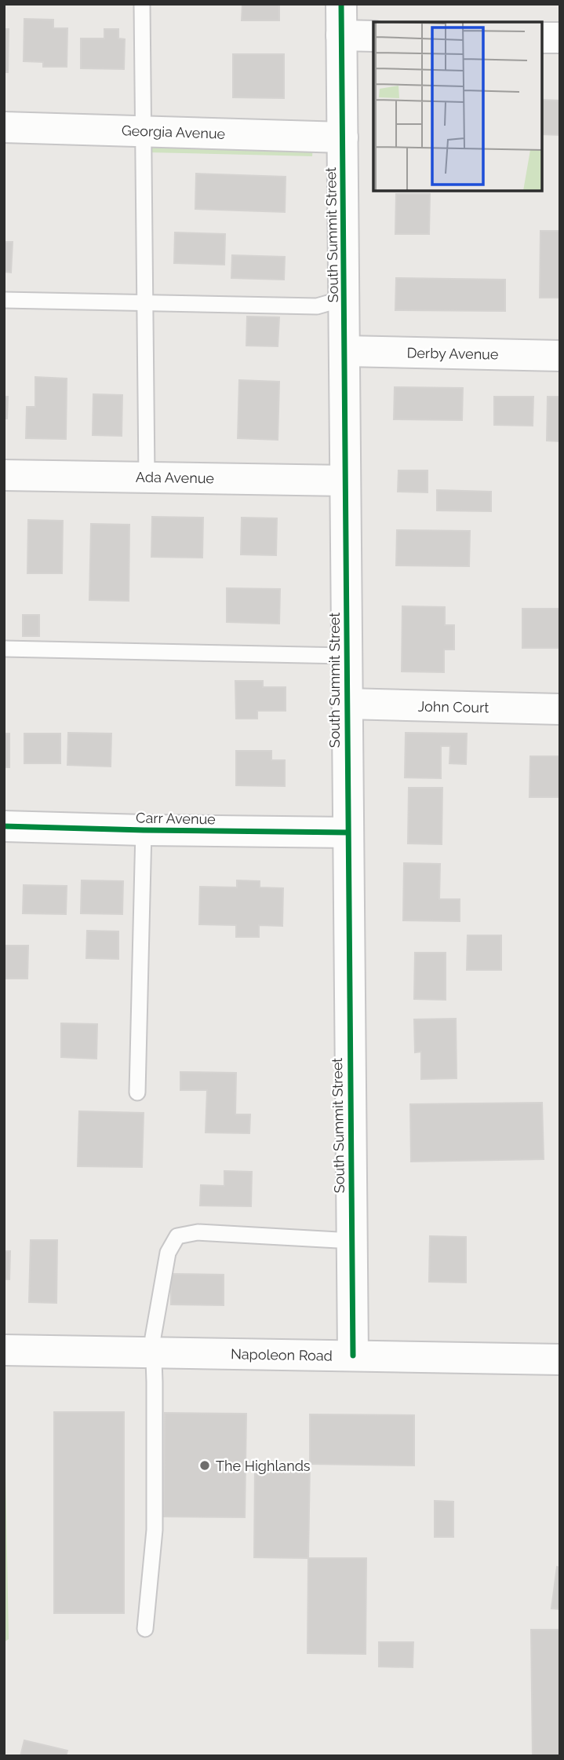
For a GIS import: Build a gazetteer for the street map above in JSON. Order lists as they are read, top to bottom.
{
  "streets": {
    "street": [
      "Georgia Avenue",
      "South Summit Street",
      "Derby Avenue",
      "Ada Avenue",
      "John Court",
      "Carr Avenue",
      "Napoleon Road"
    ]
  },
  "crossings": [
    ["Georgia Avenue", "South Summit Street"],
    ["South Summit Street", "Derby Avenue"],
    ["South Summit Street", "Ada Avenue"],
    ["South Summit Street", "John Court"],
    ["South Summit Street", "Carr Avenue"],
    ["South Summit Street", "Napoleon Road"]
  ],
  "places": ["The Highlands"]
}
